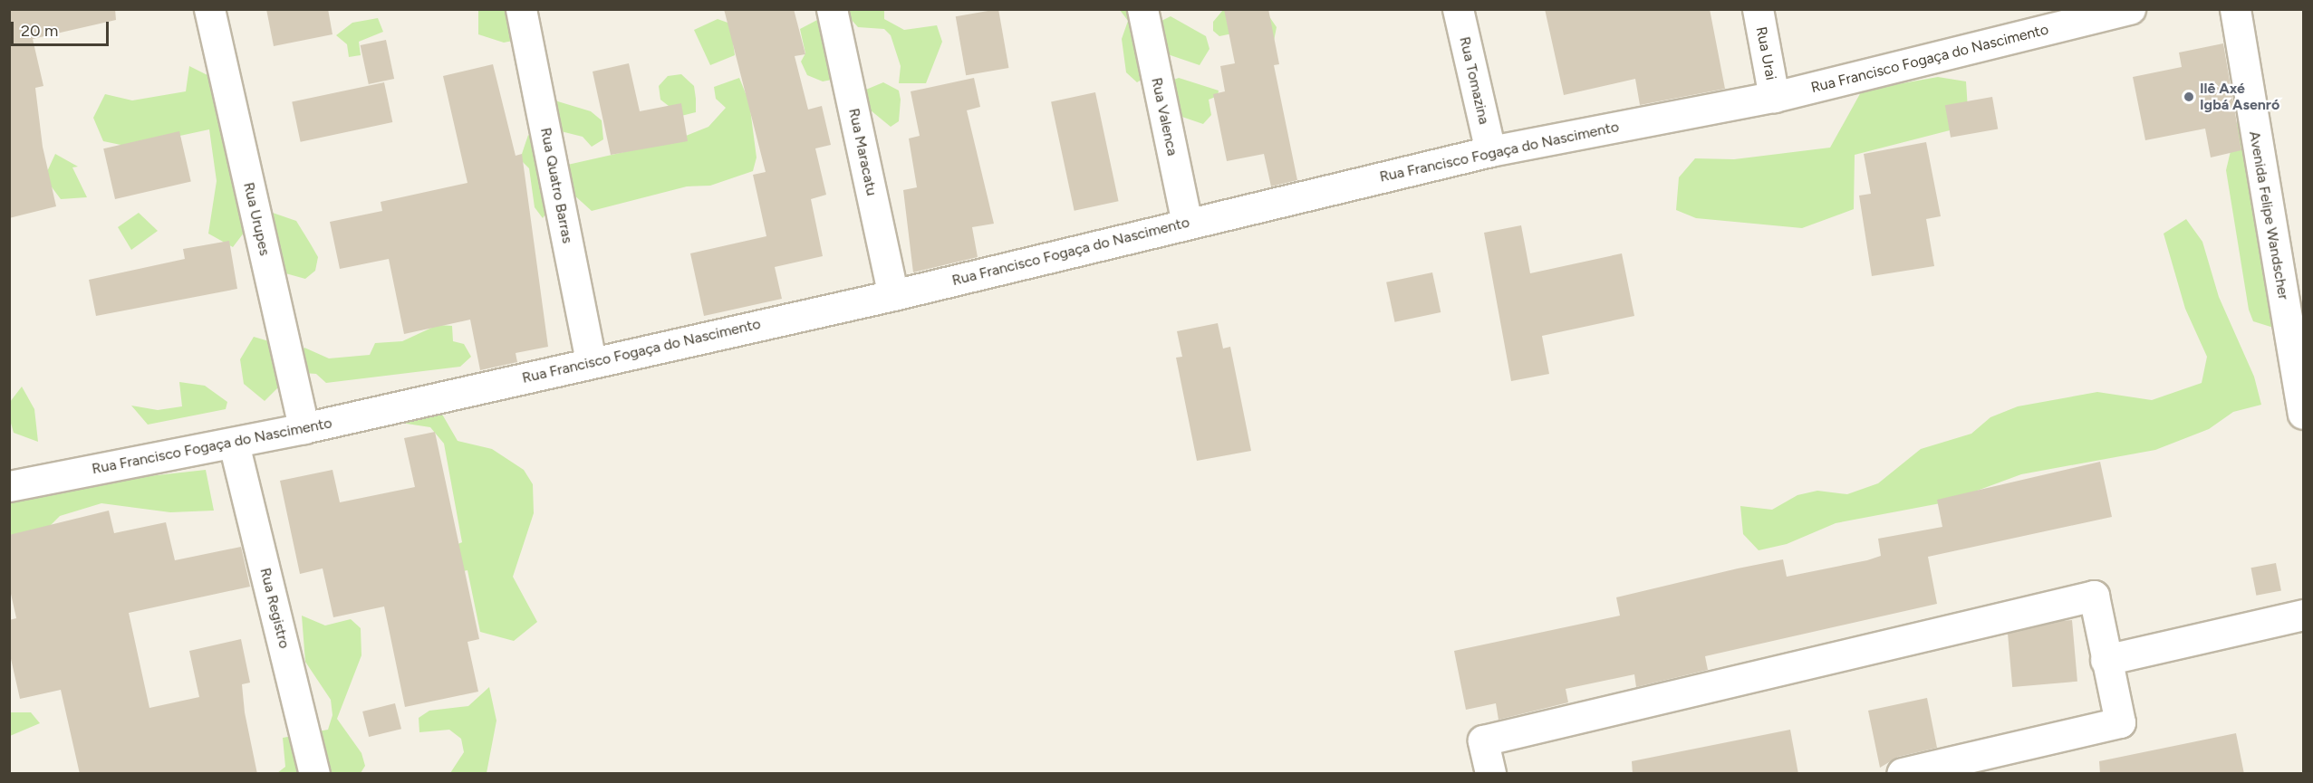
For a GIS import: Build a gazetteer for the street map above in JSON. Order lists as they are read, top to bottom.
{
  "streets": {
    "street": [
      "Rua Urai",
      "Rua Francisco Fogaça do Nascimento",
      "Rua Tomazina",
      "Rua Valenca",
      "Rua Maracatu",
      "Rua Quatro Barras",
      "Avenida Felipe Wandscher",
      "Rua Urupes",
      "Rua Registro"
    ]
  },
  "crossings": [
    ["Rua Urai", "Rua Francisco Fogaça do Nascimento"],
    ["Rua Francisco Fogaça do Nascimento", "Rua Tomazina"],
    ["Rua Francisco Fogaça do Nascimento", "Rua Valenca"],
    ["Rua Francisco Fogaça do Nascimento", "Rua Maracatu"],
    ["Rua Francisco Fogaça do Nascimento", "Rua Quatro Barras"],
    ["Rua Francisco Fogaça do Nascimento", "Rua Urupes"],
    ["Rua Francisco Fogaça do Nascimento", "Rua Registro"]
  ],
  "places": ["Ilê Axé Igbá Asenró"],
  "scale_bar": "20 m"
}
